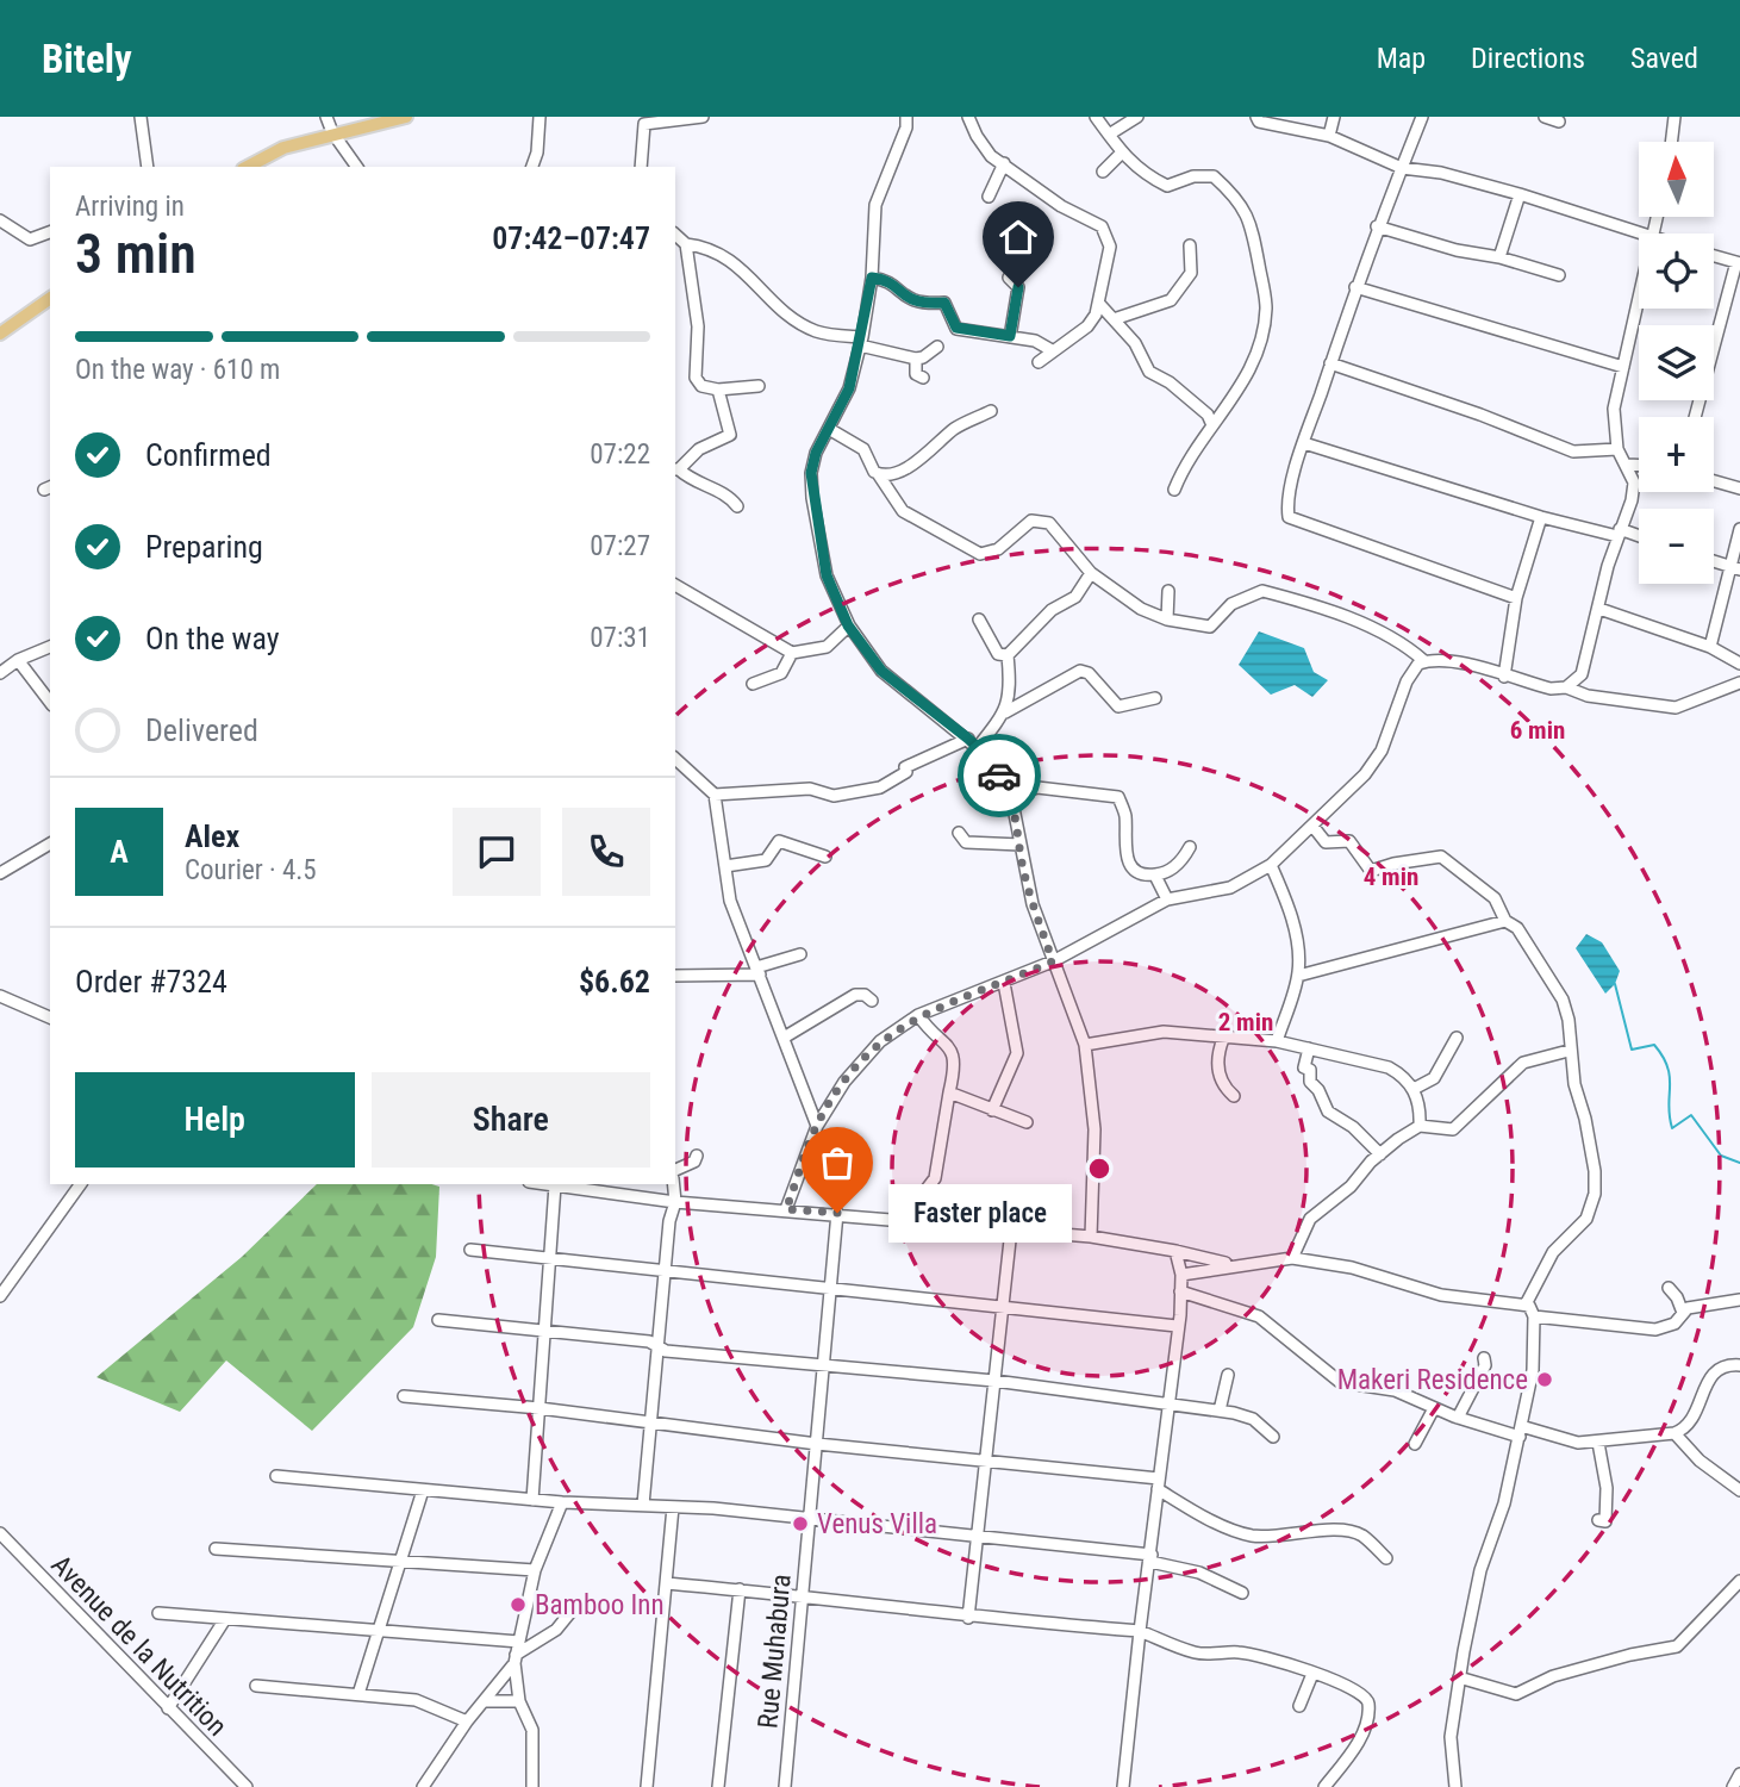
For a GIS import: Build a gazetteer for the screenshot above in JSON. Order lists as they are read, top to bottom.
{
  "streets": {
    "street": ["Avenue de la Nutrition", "Rue Muhabura"]
  },
  "places": [
    "Faster place",
    "Makeri Residence",
    "Venus Villa",
    "Bamboo Inn"
  ],
  "north": "top",
  "page": {
    "header": "Bitely",
    "nav": ["Map", "Directions", "Saved"],
    "map_buttons": ["+", "−"],
    "heading": ["3 min", "Arriving in", "07:42–07:47"],
    "panel": [
      "Alex",
      "Courier · 4.5",
      "Order #7324",
      "$6.62"
    ],
    "bar": "On the way · 610 m",
    "list": [
      ["Confirmed", "07:22"],
      ["Preparing", "07:27"],
      ["On the way", "07:31"],
      "Delivered"
    ],
    "round": "A",
    "buttons": ["Help", "Share"],
    "bubble": "Faster place"
  },
  "rings": ["6 min", "4 min", "2 min"]
}
